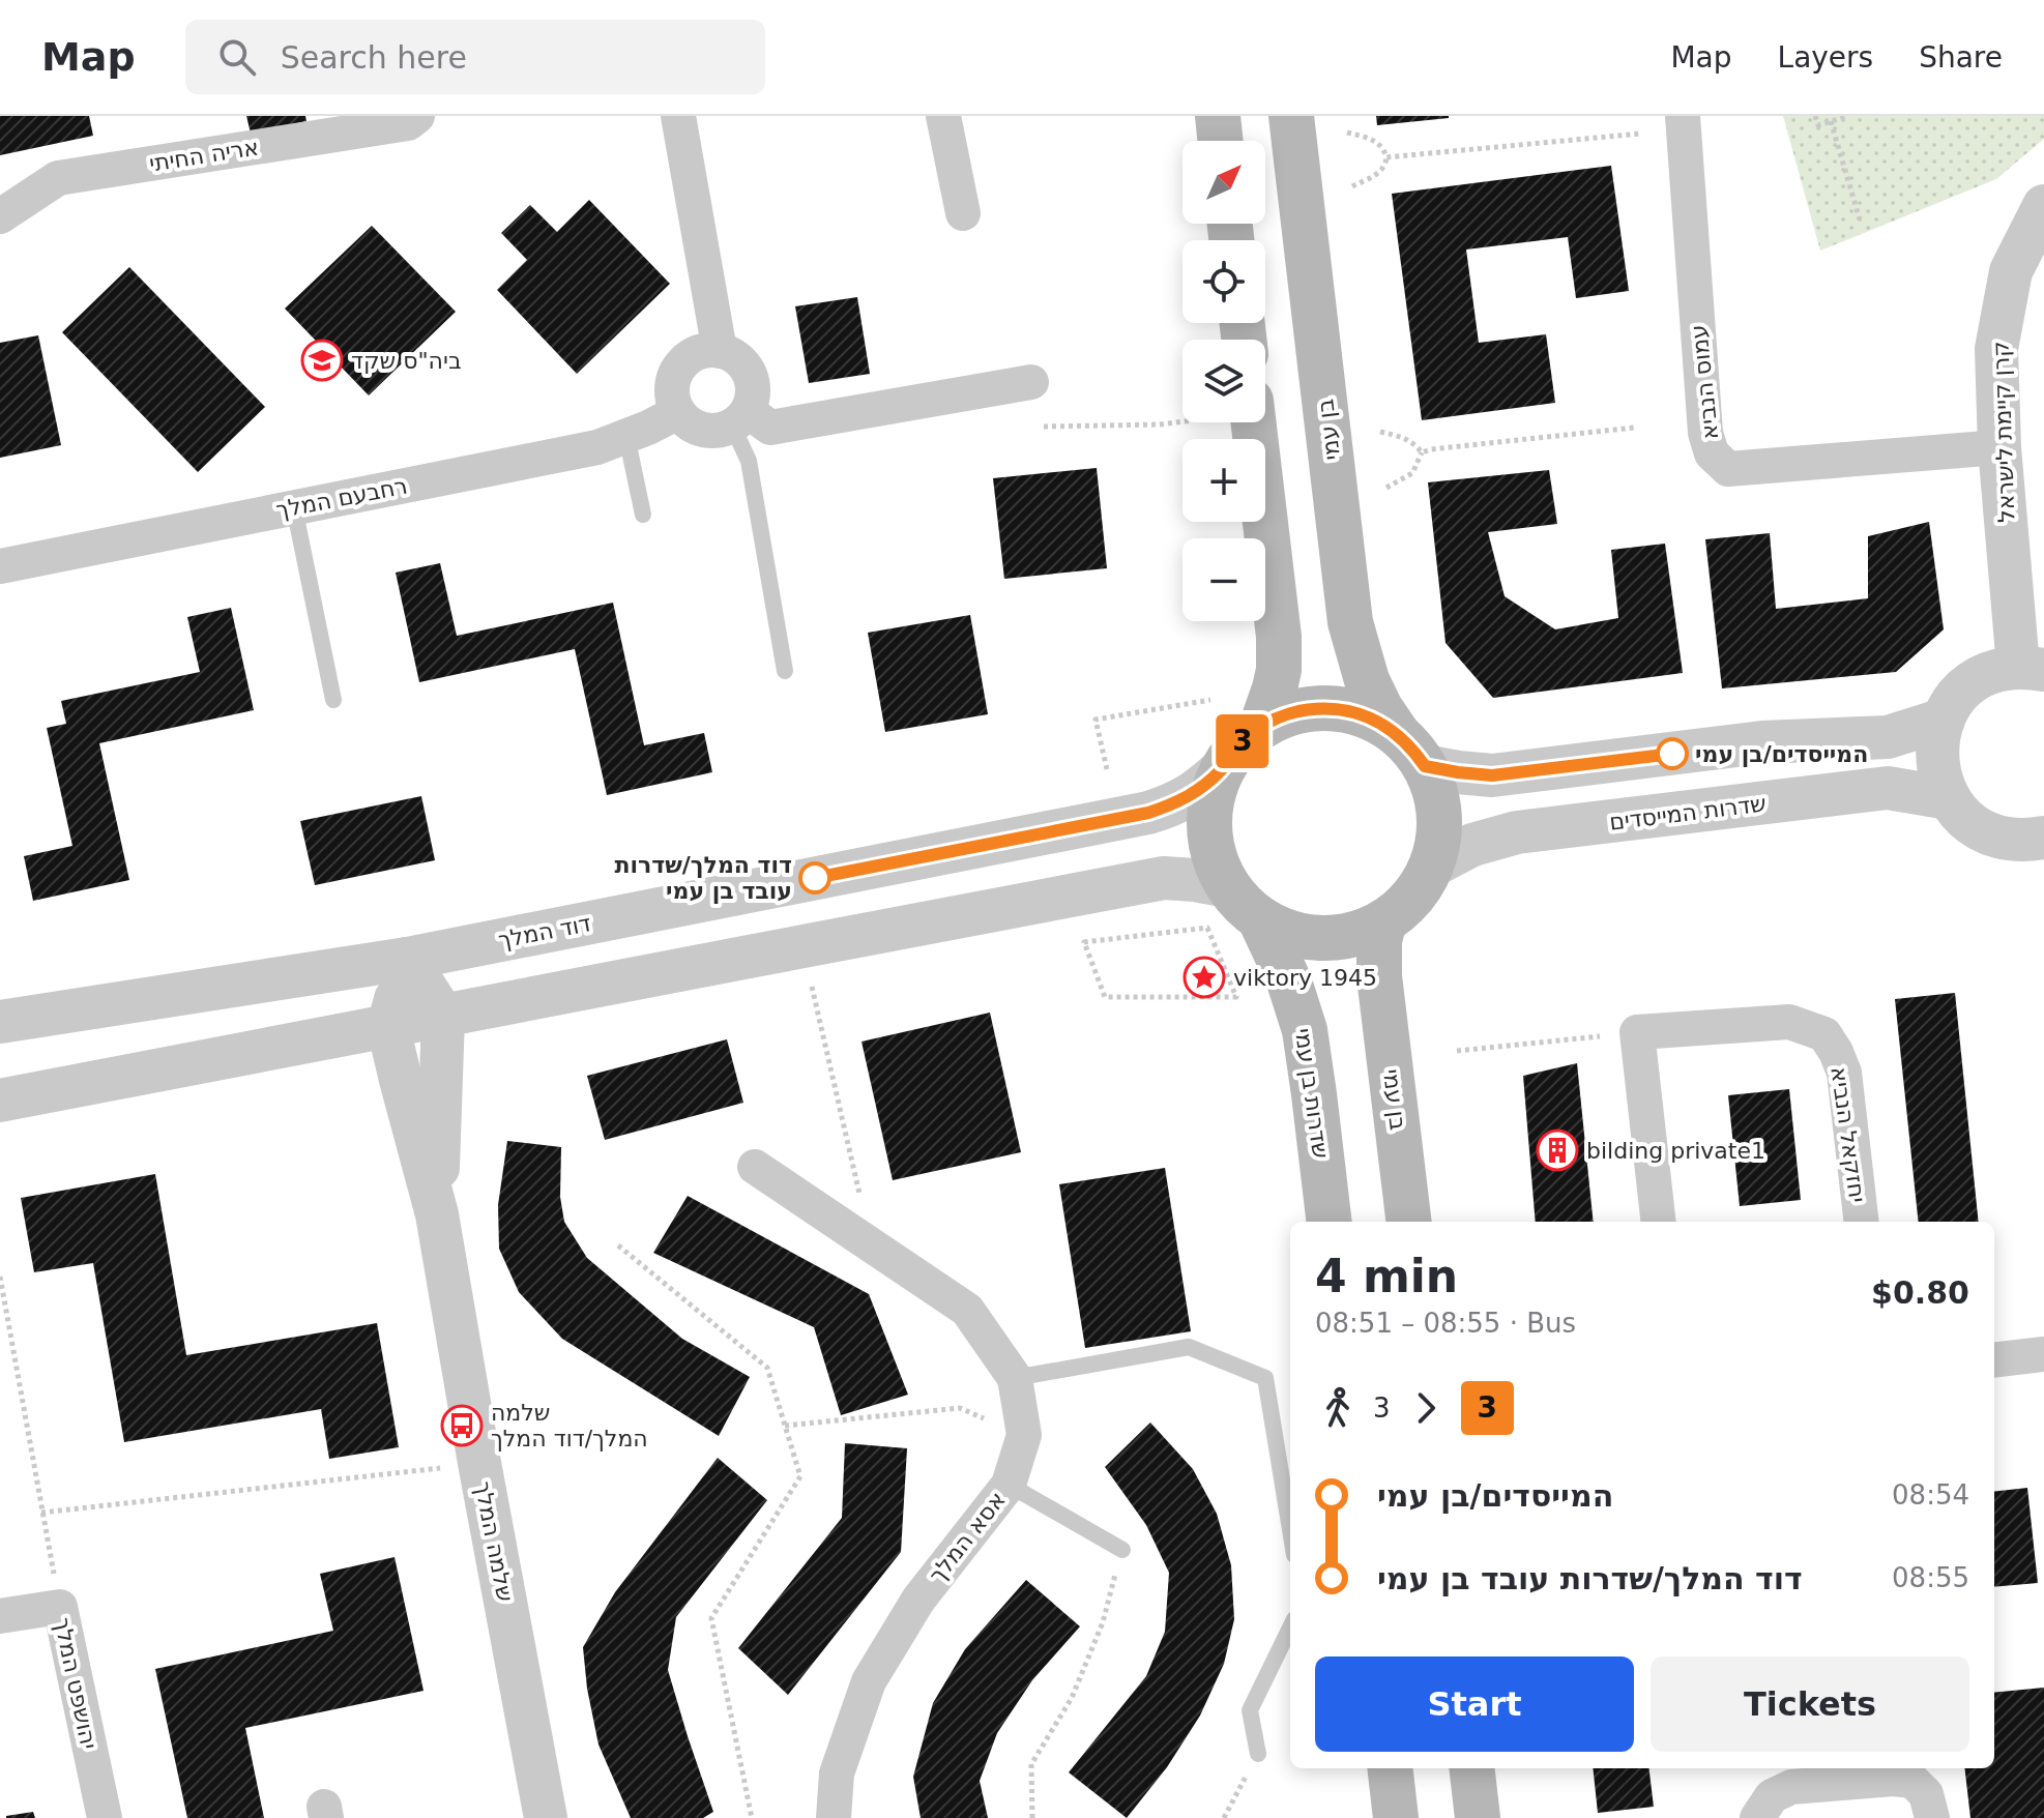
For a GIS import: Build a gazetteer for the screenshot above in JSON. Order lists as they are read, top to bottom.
{
  "streets": {
    "main road": ["בן עמי", "שדרות בן עמי"],
    "street": [
      "אריה החיתי",
      "עמוס הנביא",
      "קרן קיימת לישראל",
      "רחבעם המלך",
      "שדרות המייסדים",
      "דוד המלך",
      "יחזקאל הנביא",
      "אסא המלך",
      "שלמה המלך",
      "יהושפט המלך"
    ]
  },
  "crossings": [
    ["עמוס הנביא", "קרן קיימת לישראל"],
    ["בן עמי", "שדרות המייסדים"],
    ["בן עמי", "דוד המלך"],
    ["בן עמי", "שדרות בן עמי"],
    ["שדרות המייסדים", "דוד המלך"],
    ["שדרות המייסדים", "שדרות בן עמי"],
    ["דוד המלך", "שדרות בן עמי"],
    ["דוד המלך", "שלמה המלך"]
  ],
  "places": {
    "school or university": ["ביה\"ס שקד"],
    "other": ["המייסדים/בן עמי", "דוד המלך/שדרות עובד בן עמי"],
    "place": ["viktory 1945"],
    "building": ["bilding private1"],
    "bus stop": ["שלמה המלך/דוד המלך"]
  },
  "lines": ["bus line 3"],
  "north": "top right",
  "page": {
    "header": "Map",
    "search": "Search here",
    "nav": ["Map", "Layers", "Share"],
    "on_map": "3",
    "map_buttons": ["+", "−"],
    "heading": ["4 min", "08:51 – 08:55 · Bus", "$0.80"],
    "legs": ["3", "3"],
    "list": [
      {
        "name": "המייסדים/בן עמי",
        "value": "08:54"
      },
      {
        "name": "דוד המלך/שדרות עובד בן עמי",
        "value": "08:55"
      }
    ],
    "buttons": ["Start", "Tickets"]
  }
}
